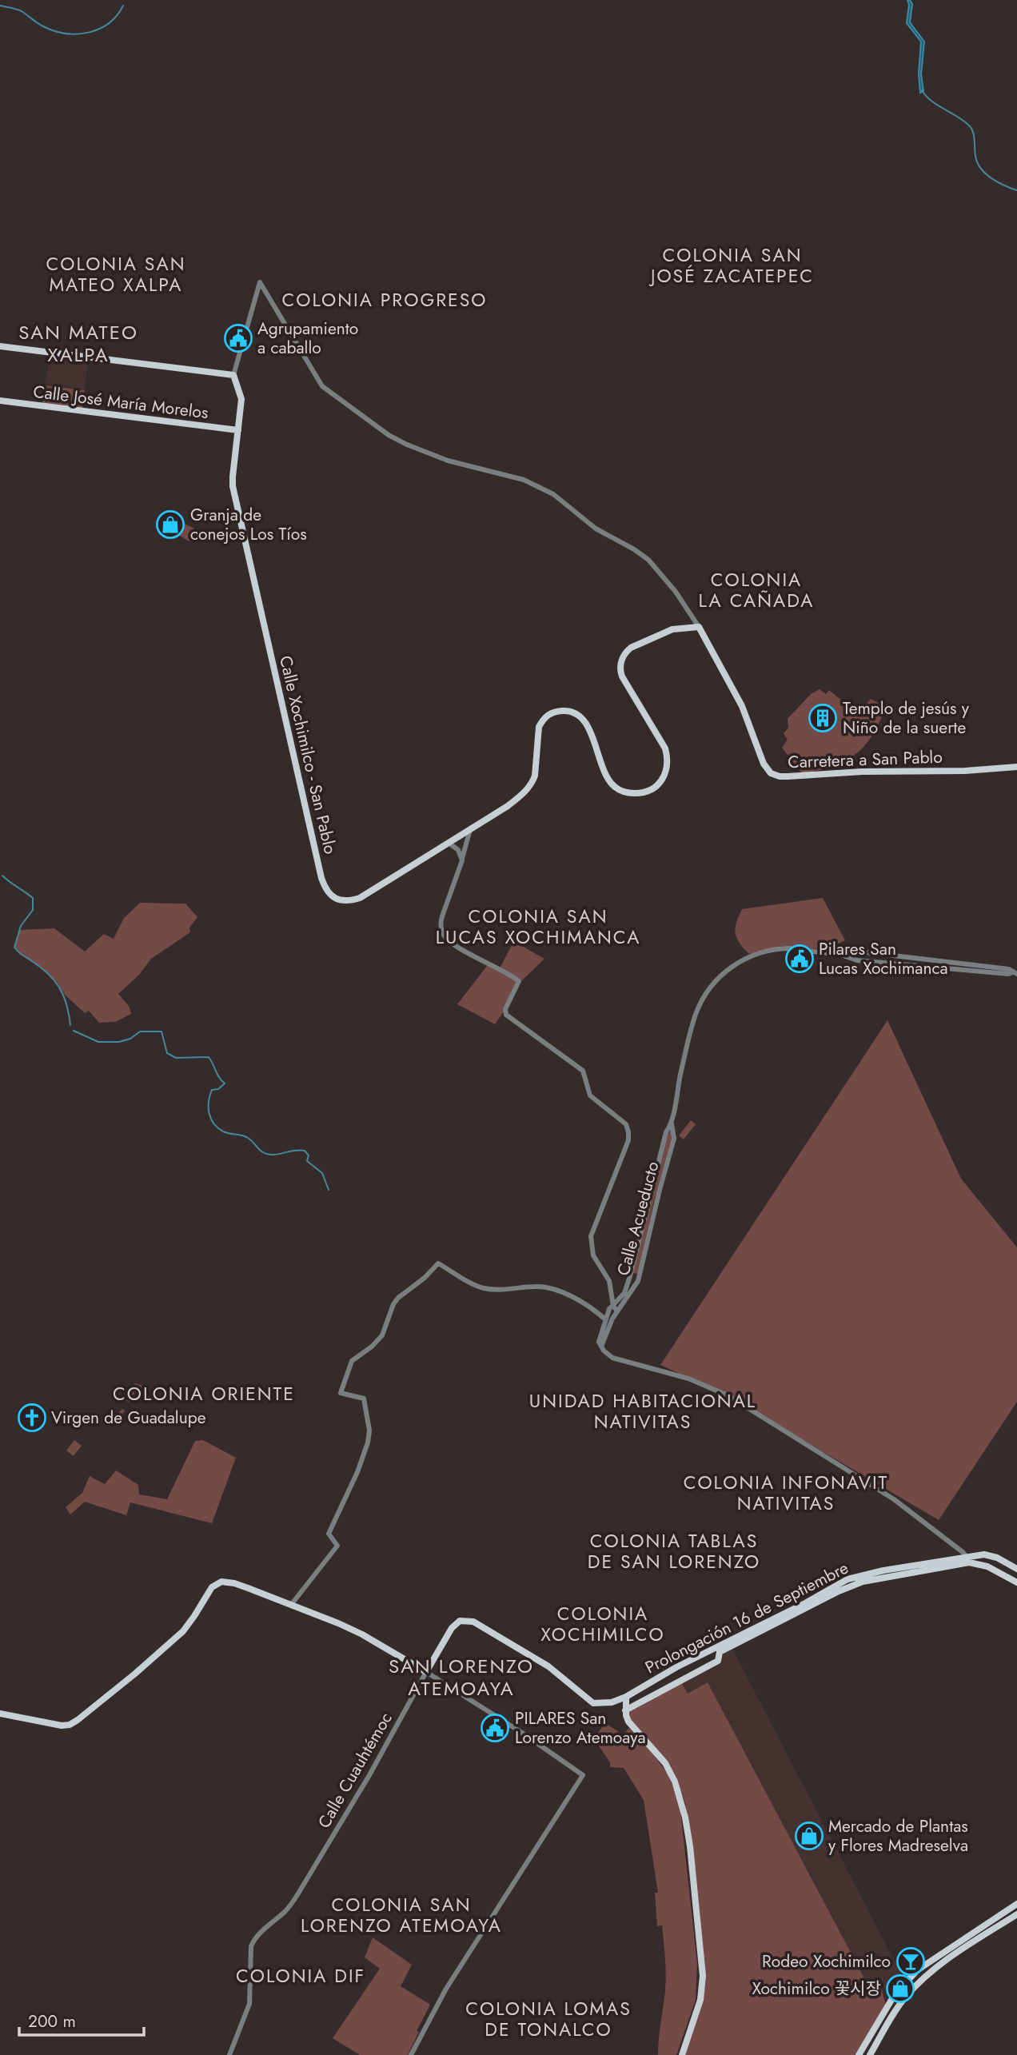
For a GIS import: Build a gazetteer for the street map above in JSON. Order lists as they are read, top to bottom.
{
  "streets": {
    "main road": [
      "Calle José María Morelos",
      "Calle Xochimilco - San Pablo",
      "Carretera a San Pablo",
      "Prolongación 16 de Septiembre",
      "Calle Cuauhtémoc"
    ],
    "street": ["Calle Acueducto"]
  },
  "crossings": [
    ["Calle José María Morelos", "Calle Xochimilco - San Pablo"],
    ["Calle Acueducto", "Prolongación 16 de Septiembre"],
    ["Prolongación 16 de Septiembre", "Calle Cuauhtémoc"]
  ],
  "districts": [
    "COLONIA SAN JOSÉ ZACATEPEC",
    "COLONIA SAN MATEO XALPA",
    "COLONIA PROGRESO",
    "SAN MATEO XALPA",
    "COLONIA LA CAÑADA",
    "COLONIA SAN LUCAS XOCHIMANCA",
    "COLONIA ORIENTE",
    "UNIDAD HABITACIONAL NATIVITAS",
    "COLONIA INFONAVIT NATIVITAS",
    "COLONIA TABLAS DE SAN LORENZO",
    "COLONIA XOCHIMILCO",
    "SAN LORENZO ATEMOAYA",
    "COLONIA SAN LORENZO ATEMOAYA",
    "COLONIA DIF",
    "COLONIA LOMAS DE TONALCO"
  ],
  "places": {
    "public building": ["Agrupamiento a caballo", "Pilares San Lucas Xochimanca", "PILARES San Lorenzo Atemoaya"],
    "shop": ["Granja de conejos Los Tíos", "Mercado de Plantas y Flores Madreselva", "Xochimilco 꽃시장"],
    "building": ["Templo de jesús y Niño de la suerte"],
    "church": ["Virgen de Guadalupe"],
    "bar": ["Rodeo Xochimilco"]
  },
  "scale_bar": "200 m"
}
